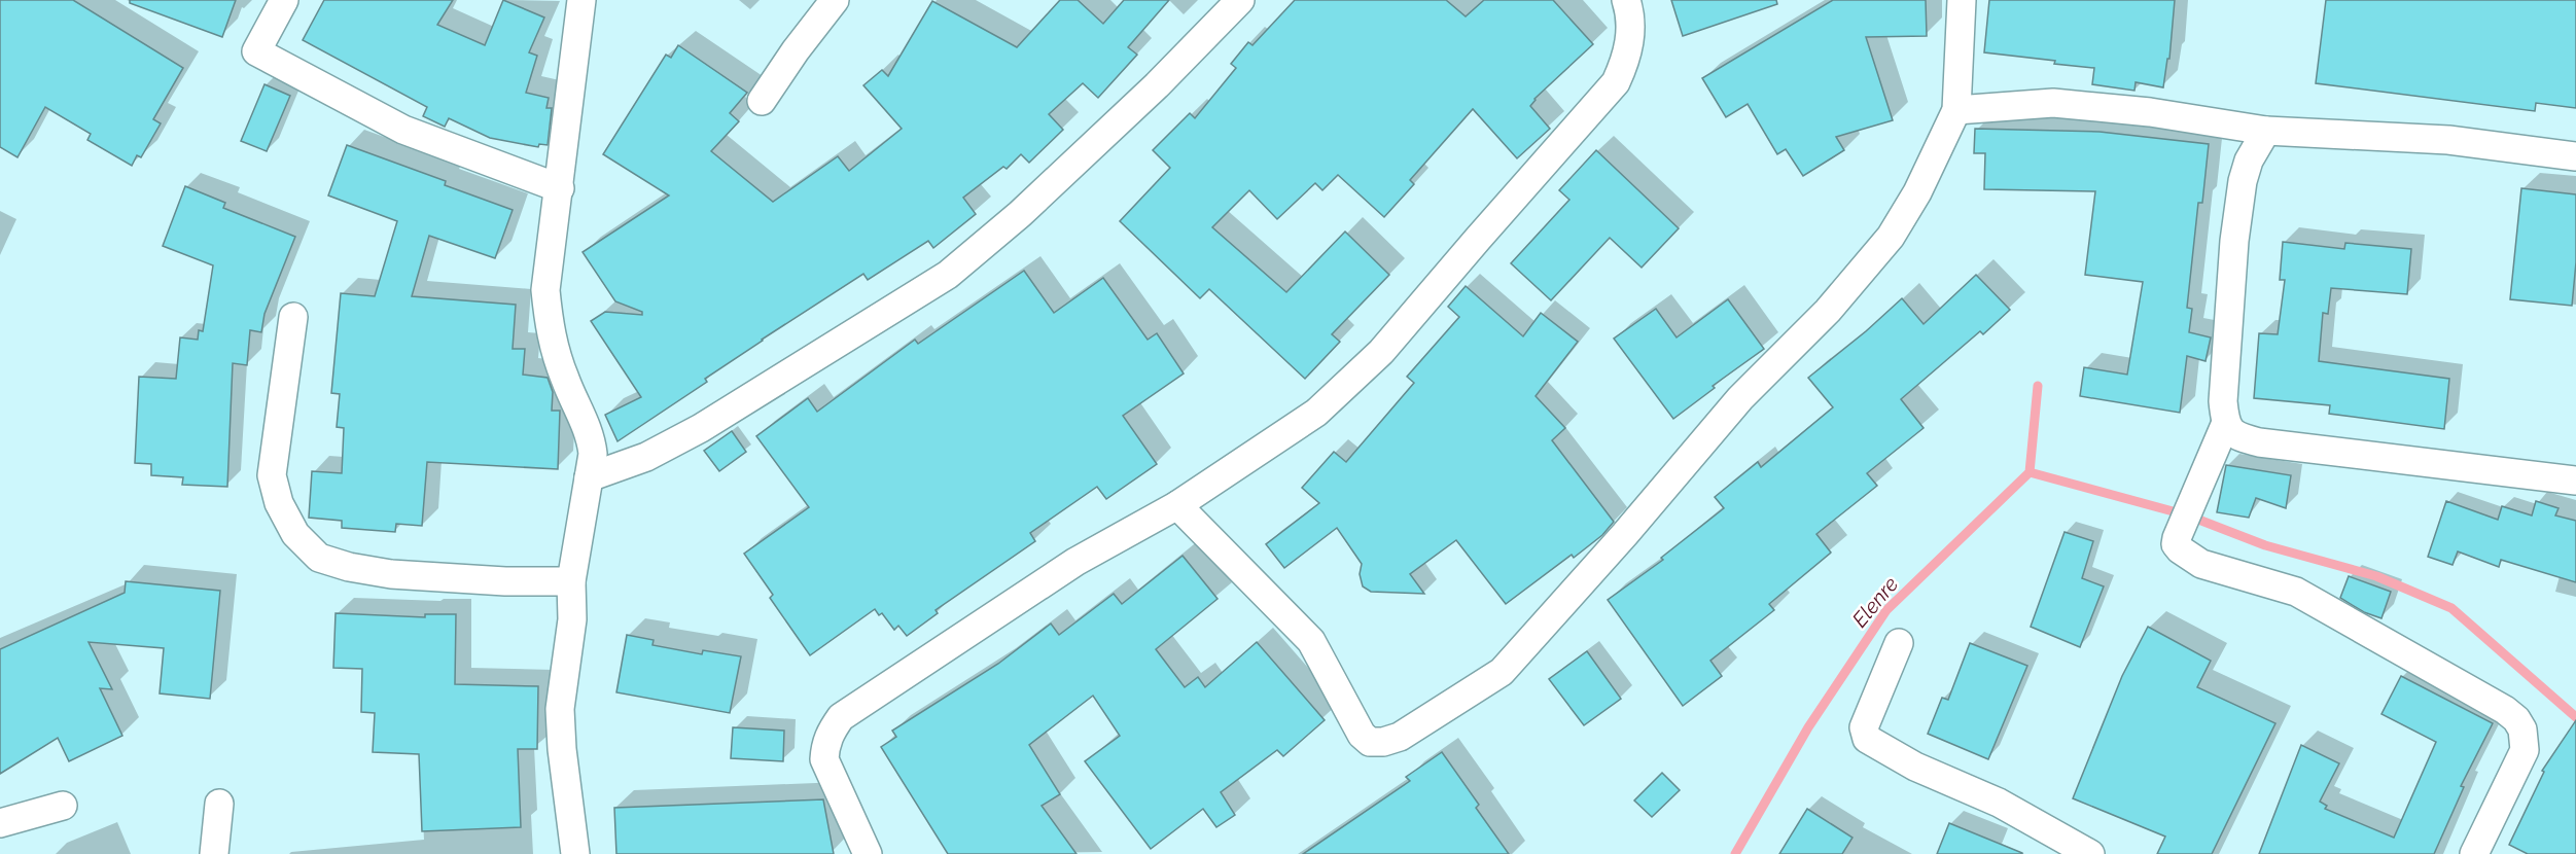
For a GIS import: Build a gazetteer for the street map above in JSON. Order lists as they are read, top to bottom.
{
  "water": ["Elenre"]
}
